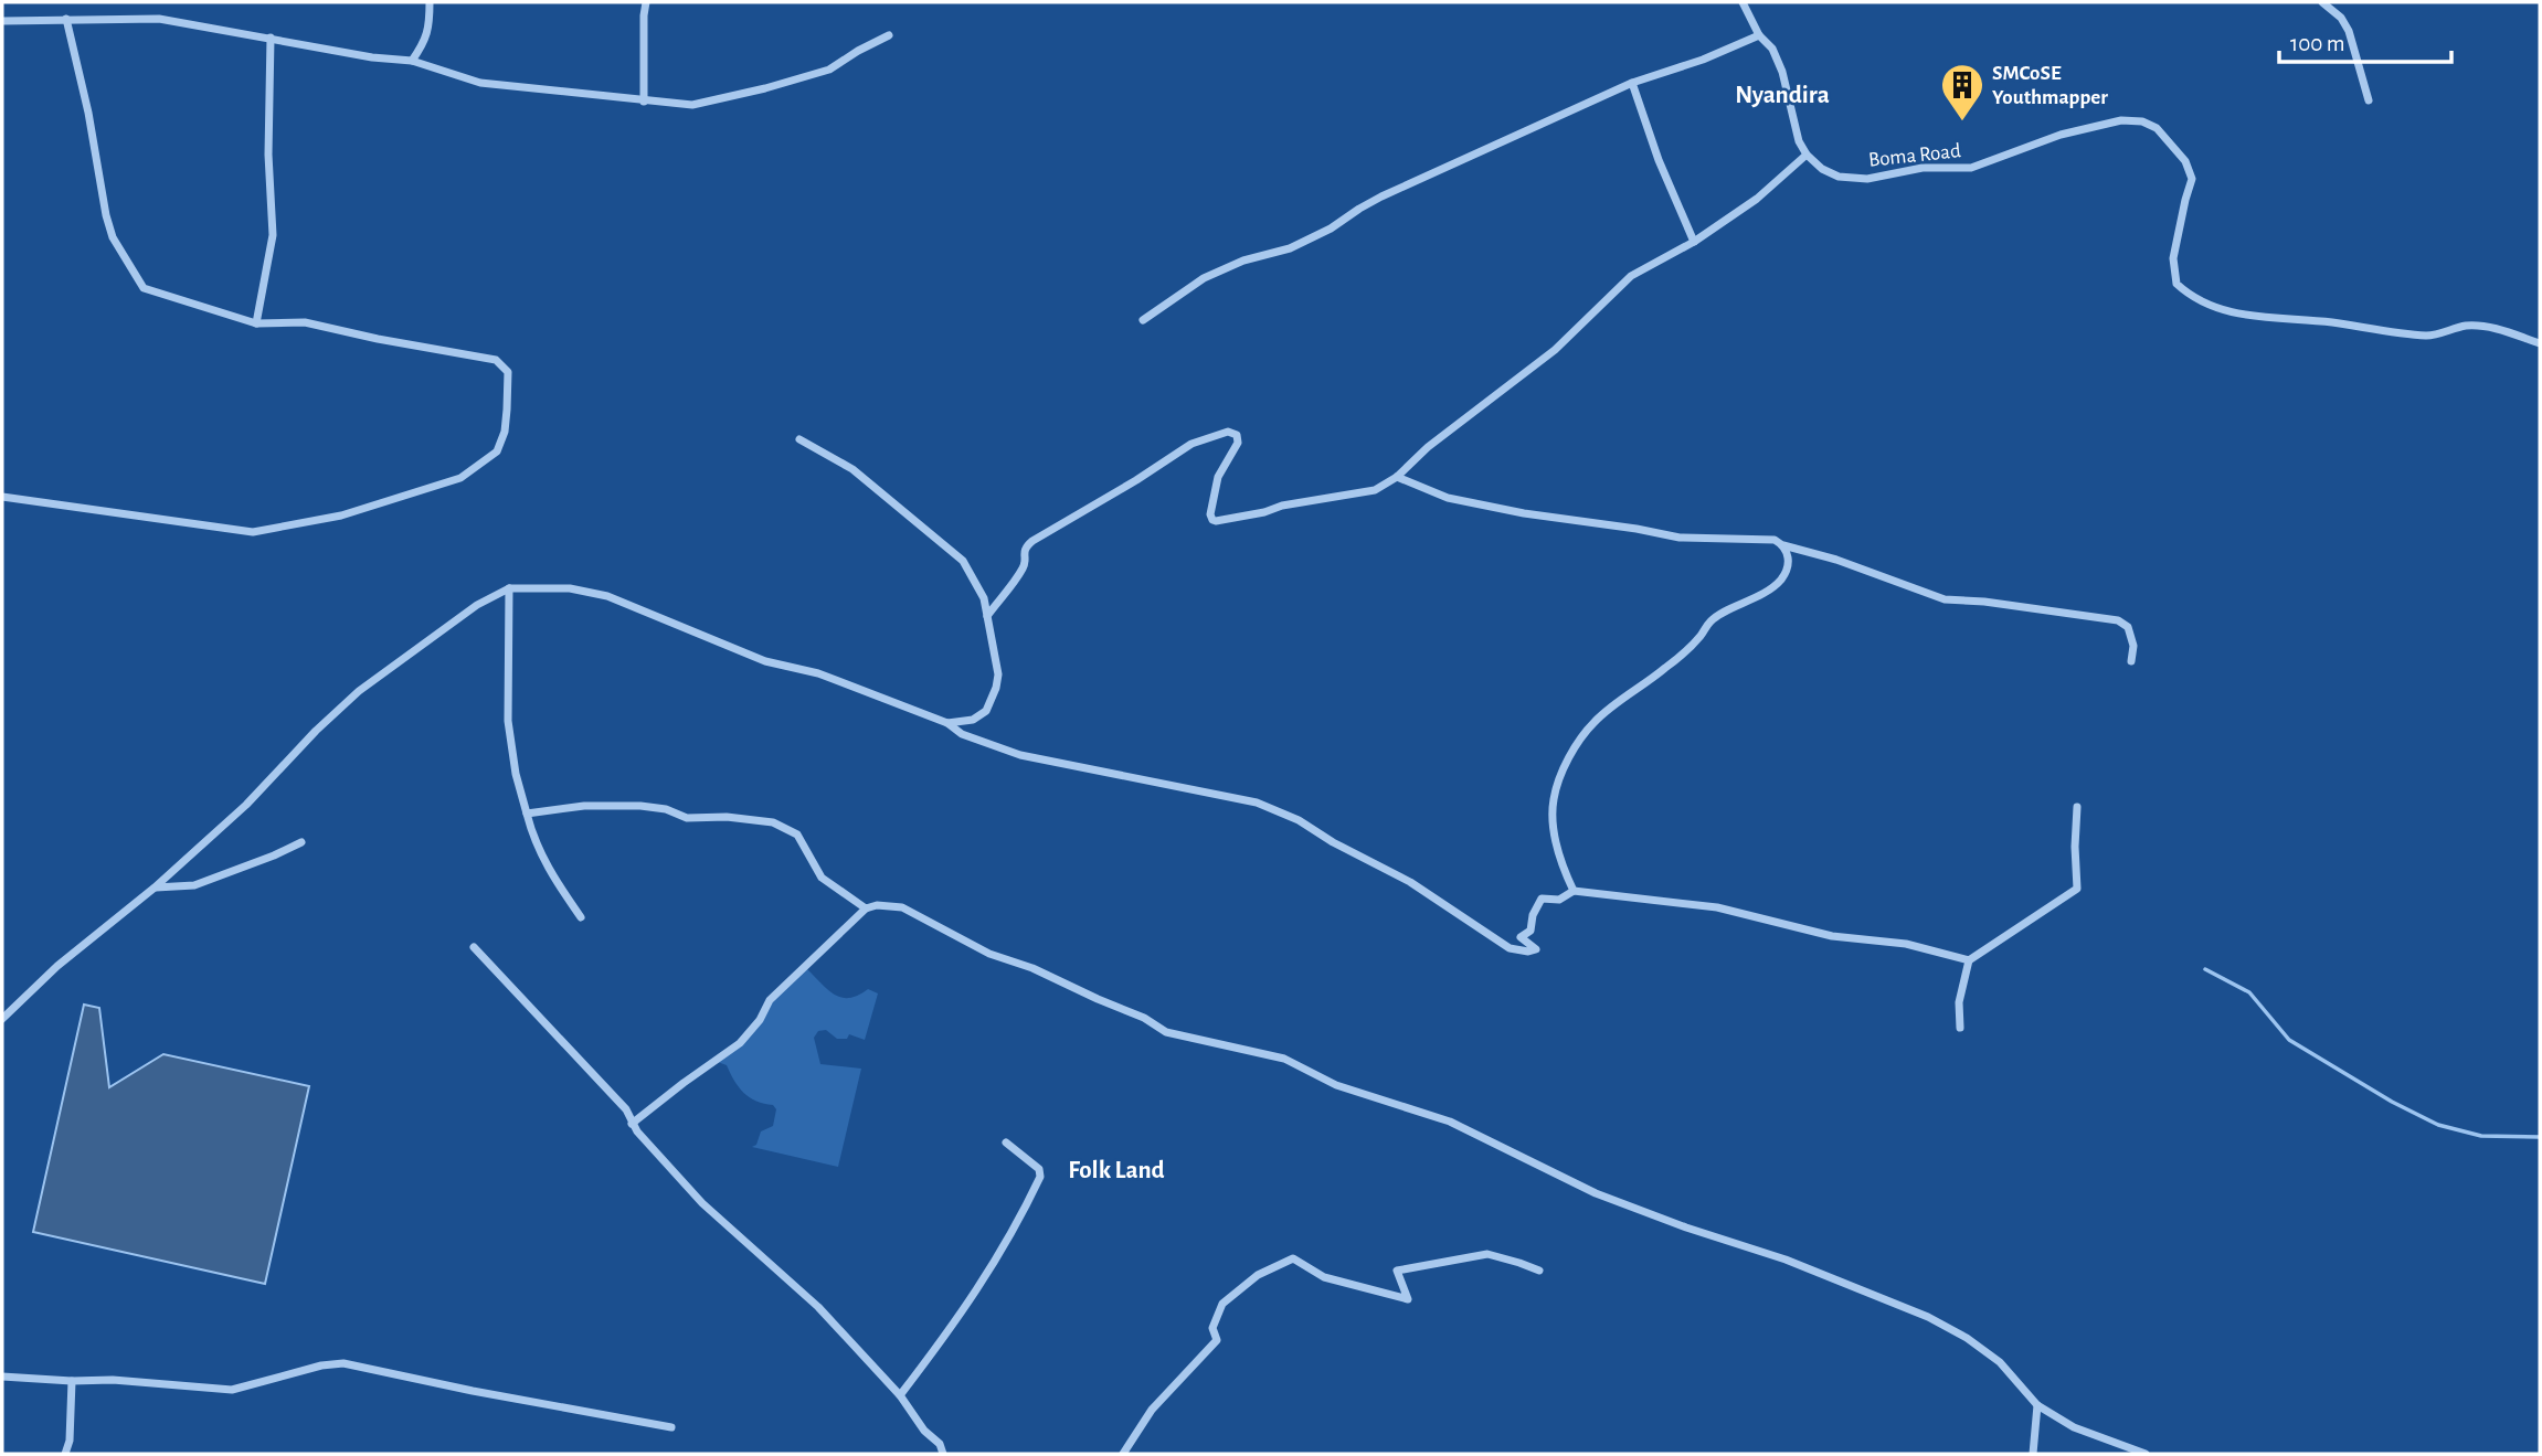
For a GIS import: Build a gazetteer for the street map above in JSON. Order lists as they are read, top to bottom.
{
  "streets": {
    "street": ["Boma Road"]
  },
  "districts": ["Nyandira", "Folk Land"],
  "places": {
    "building": ["SMCoSE Youthmapper"]
  },
  "scale_bar": "100 m"
}
